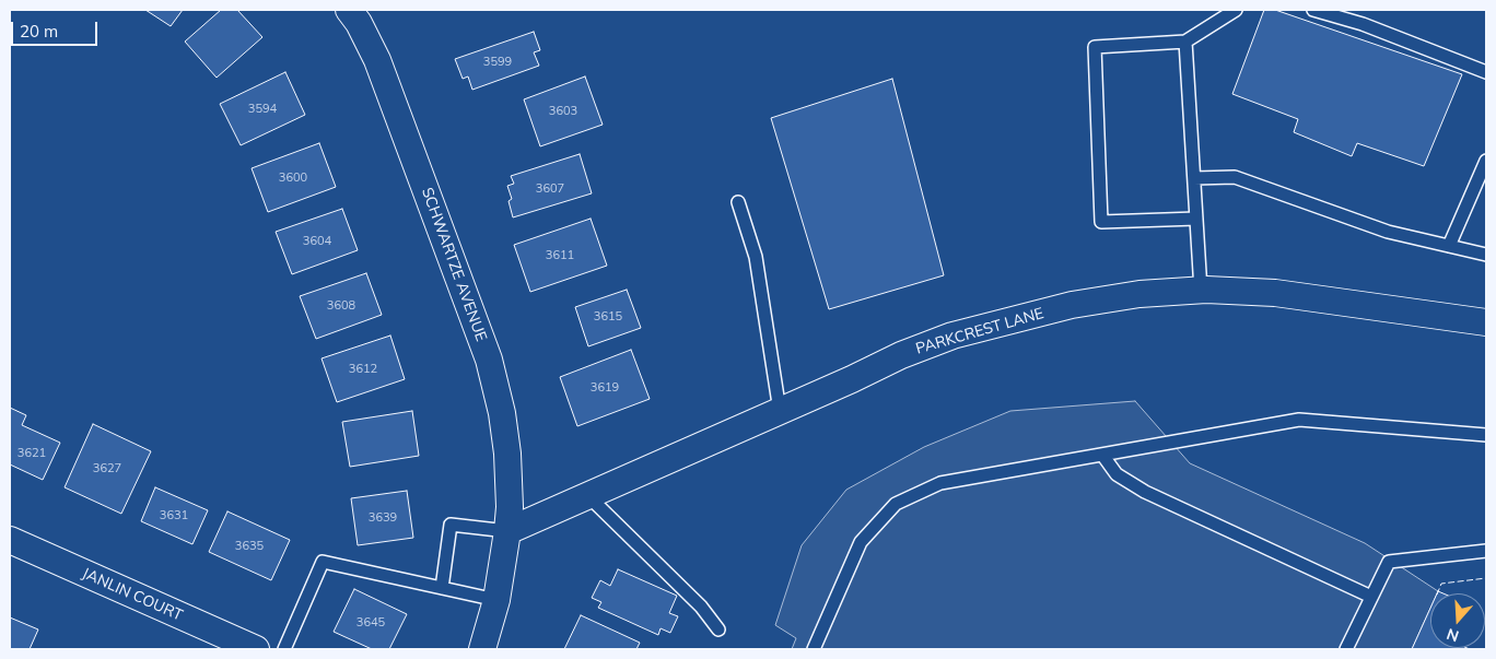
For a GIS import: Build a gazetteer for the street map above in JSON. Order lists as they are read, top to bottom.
{
  "streets": {
    "street": ["SCHWARTZE AVENUE", "PARKCREST LANE", "JANLIN COURT"]
  },
  "crossings": [
    ["SCHWARTZE AVENUE", "PARKCREST LANE"]
  ],
  "house_numbers": [
    "3599",
    "3594",
    "3603",
    "3600",
    "3607",
    "3604",
    "3611",
    "3608",
    "3615",
    "3612",
    "3619",
    "3621",
    "3627",
    "3631",
    "3639",
    "3635",
    "3645"
  ],
  "scale_bar": "20 m",
  "north": "bottom"
}
